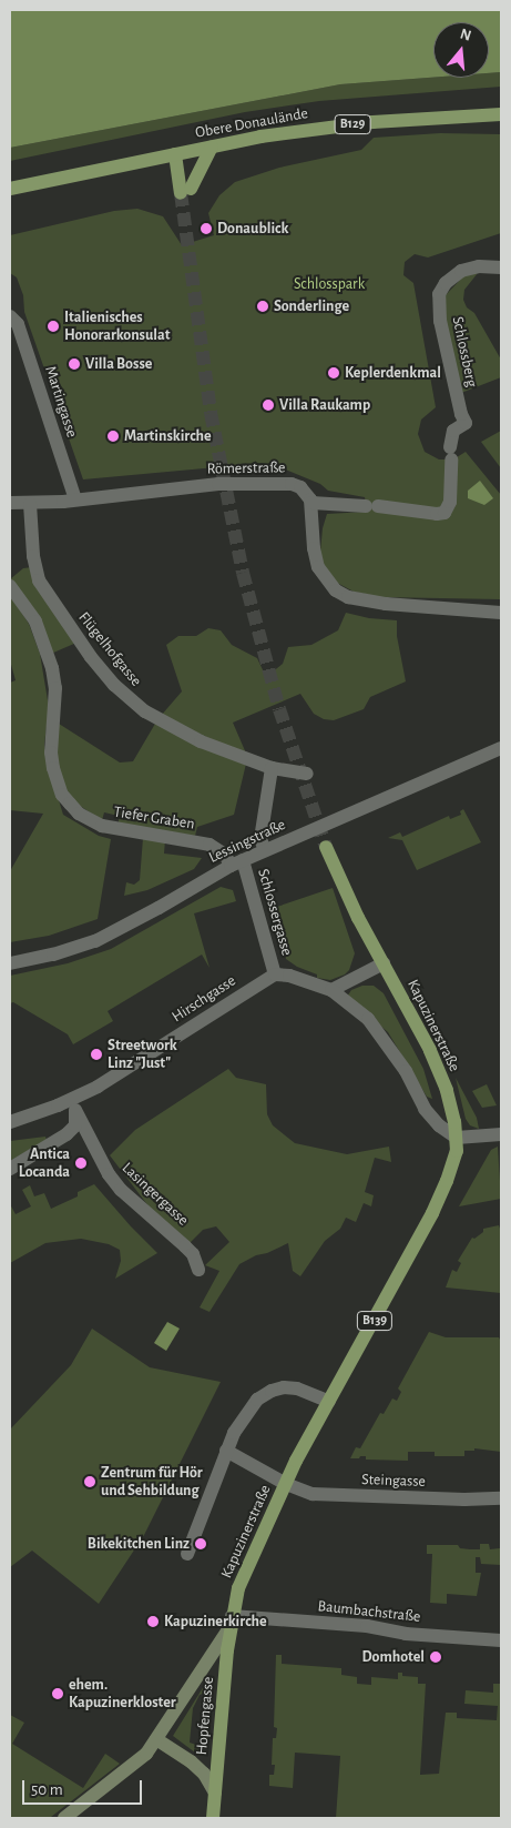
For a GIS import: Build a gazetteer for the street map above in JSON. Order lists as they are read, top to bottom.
{
  "streets": {
    "main road": [
      "Obere Donaulände",
      "B129",
      "Kapuzinerstraße",
      "B139",
      "Hopfengasse"
    ],
    "street": [
      "Schlossberg",
      "Martingasse",
      "Römerstraße",
      "Flügelhofgasse",
      "Tiefer Graben",
      "Lessingstraße",
      "Schlossergasse",
      "Hirschgasse",
      "Lasingergasse",
      "Steingasse",
      "Baumbachstraße"
    ]
  },
  "crossings": [
    ["Schlossberg", "Römerstraße"],
    ["Martingasse", "Römerstraße"],
    ["Römerstraße", "Flügelhofgasse"],
    ["Tiefer Graben", "Lessingstraße"],
    ["Tiefer Graben", "Schlossergasse"],
    ["Lessingstraße", "Schlossergasse"],
    ["Schlossergasse", "Hirschgasse"],
    ["Hirschgasse", "Lasingergasse"],
    ["Kapuzinerstraße", "Steingasse"],
    ["Kapuzinerstraße", "Baumbachstraße"],
    ["Kapuzinerstraße", "Hopfengasse"]
  ],
  "parks": ["Schlosspark"],
  "places": [
    "Donaublick",
    "Sonderlinge",
    "Italienisches Honorarkonsulat",
    "Villa Bosse",
    "Keplerdenkmal",
    "Villa Raukamp",
    "Martinskirche",
    "Streetwork Linz \"Just\"",
    "Antica Locanda",
    "Zentrum für Hör und Sehbildung",
    "Bikekitchen Linz",
    "Kapuzinerkirche",
    "Domhotel",
    "ehem. Kapuzinerkloster"
  ],
  "scale_bar": "50 m",
  "north": "top"
}
